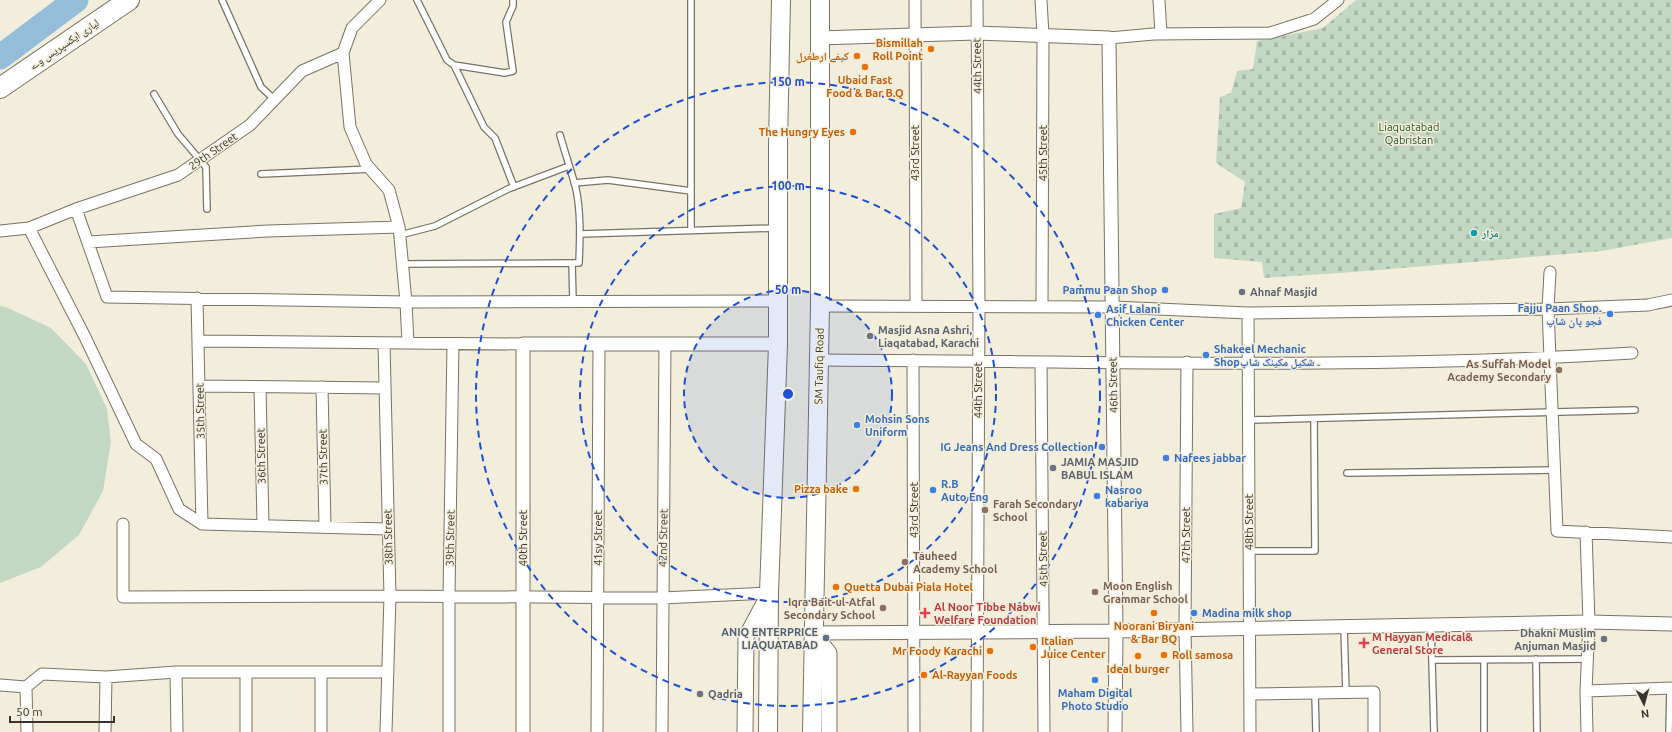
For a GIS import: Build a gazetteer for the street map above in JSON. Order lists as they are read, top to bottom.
{
  "streets": {
    "highway": ["لیاری ایکسپریس وے", "SM Taufiq Road"],
    "street": [
      "44th Street",
      "29th Street",
      "43rd Street",
      "45th Street",
      "46th Street",
      "35th Street",
      "36th Street",
      "37th Street",
      "48th Street",
      "47th Street",
      "38th Street",
      "39th Street",
      "40th Street",
      "41sy Street",
      "42nd Street"
    ]
  },
  "parks": ["Liaquatabad Qabristan"],
  "places": {
    "other": [
      "Bismillah Roll Point",
      "کیفے ارطغرل",
      "Ubaid Fast Food & Bar B.Q",
      "The Hungry Eyes",
      "مزار",
      "Pammu Paan Shop",
      "Ahnaf Masjid",
      "Fajju Paan Shop۔ فجو پان شاپ",
      "Asif Lalani Chicken Center",
      "Masjid Asna Ashri, Liaqatabad, Karachi",
      "Shakeel Mechanic Shop۔ شکیل مکینک شاپ",
      "As Suffah Model Academy Secondary",
      "Mohsin Sons Uniform",
      "IG Jeans And Dress Collection",
      "Nafees jabbar",
      "JAMIA MASJID BABUL ISLAM",
      "Pizza bake",
      "R.B Auto Eng",
      "Nasroo kabariya",
      "Farah Secondary School",
      "Tauheed Academy School",
      "Quetta Dubai Piala Hotel",
      "Moon English Grammar School",
      "Iqra Bait-ul-Atfal Secondary School",
      "Noorani Biryani & Bar BQ",
      "Madina milk shop",
      "ANIQ ENTERPRICE LIAQUATABAD",
      "Dhakni Muslim Anjuman Masjid",
      "Italian Juice Center",
      "Mr Foody Karachi",
      "Roll samosa",
      "Ideal burger",
      "Al-Rayyan Foods",
      "Maham Digital Photo Studio",
      "Qadria"
    ],
    "health": ["Al Noor Tibbe Nabwi Welfare Foundation", "M Hayyan Medical& General Store"]
  },
  "scale_bar": "50 m",
  "north": "bottom",
  "rings": ["150 m", "100 m", "50 m"]
}
